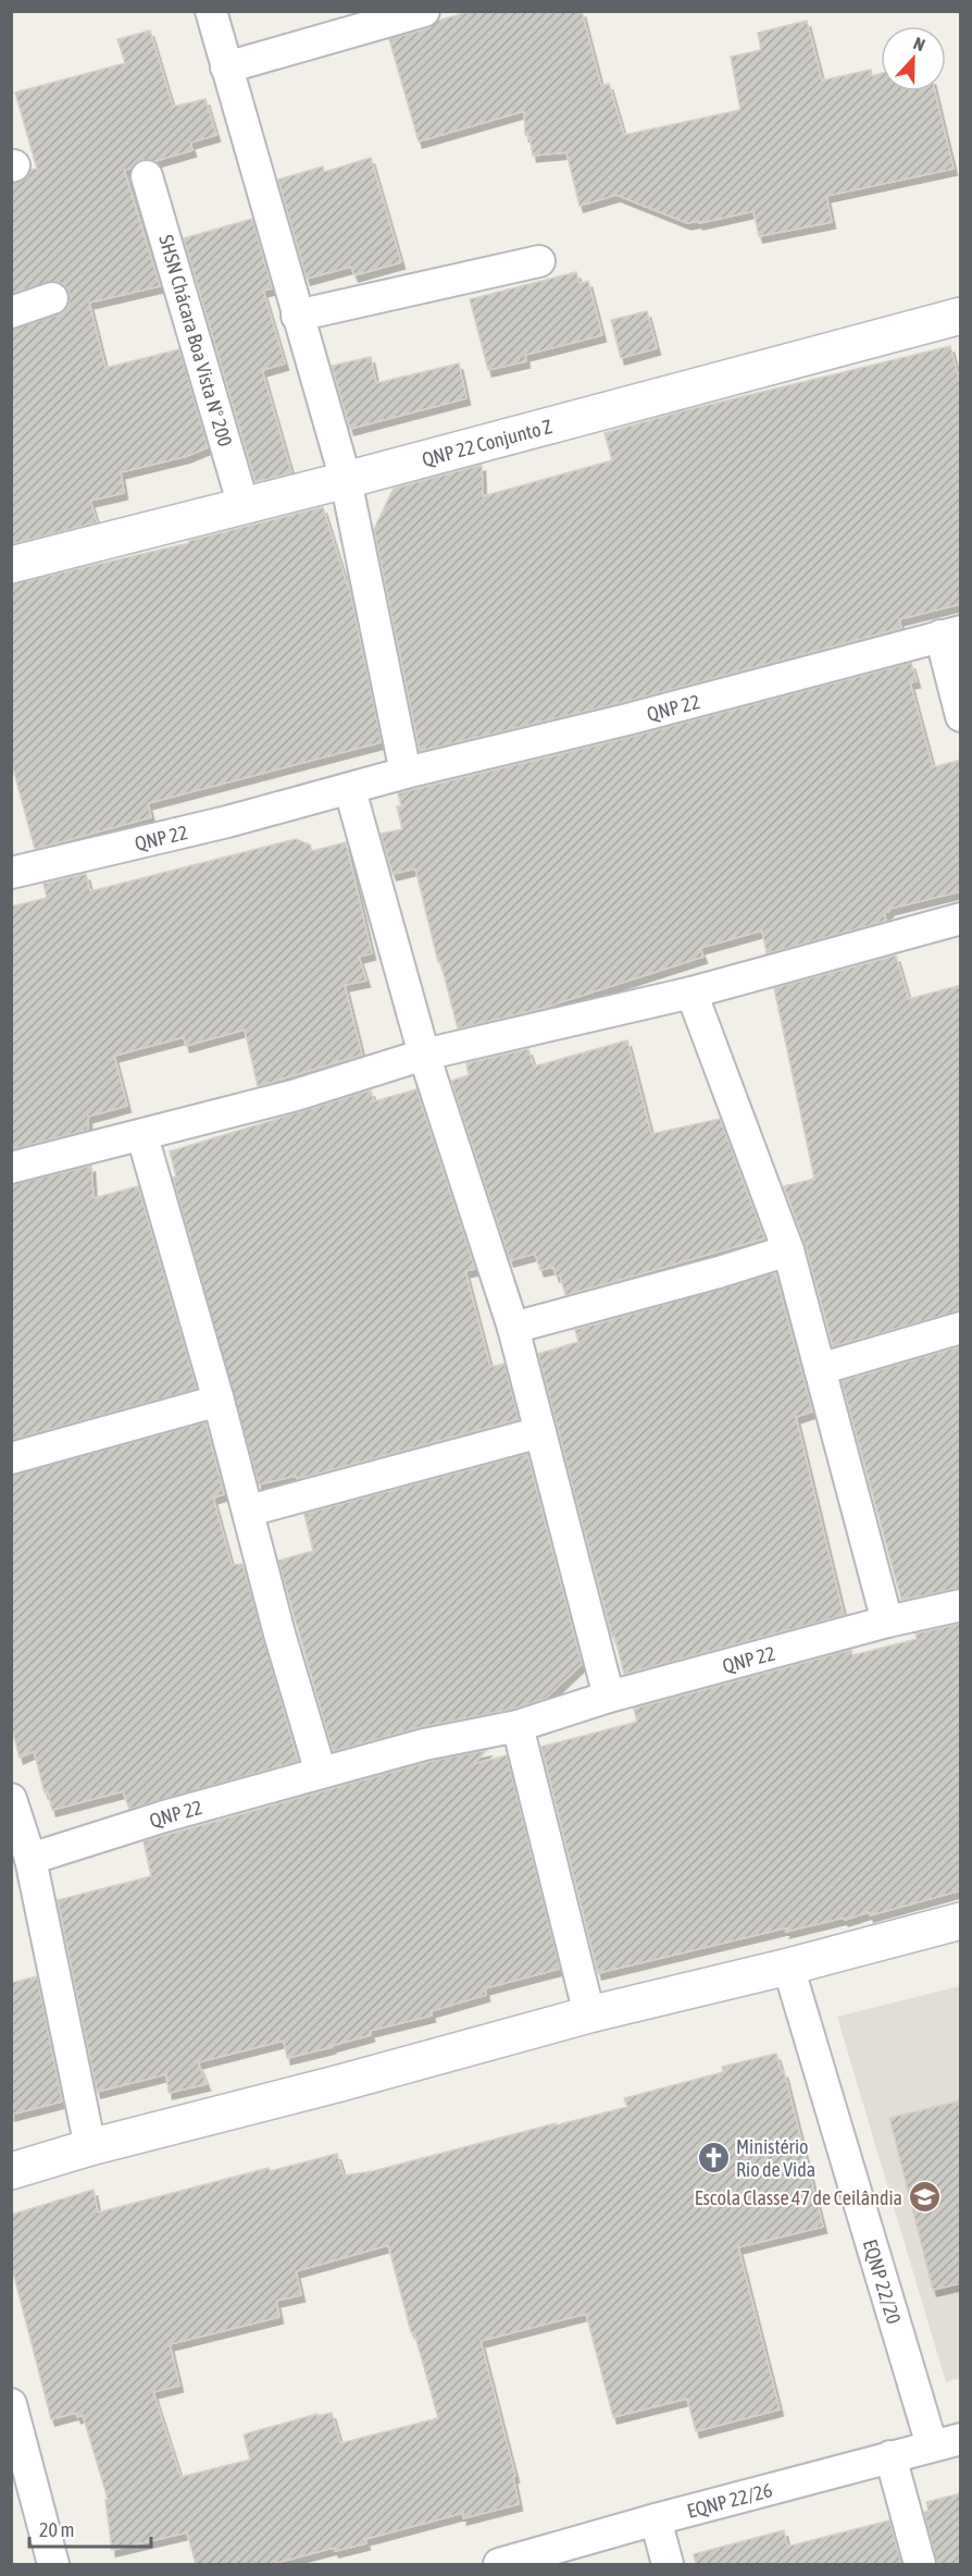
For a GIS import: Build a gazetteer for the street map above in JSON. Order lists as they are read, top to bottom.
{
  "streets": {
    "street": [
      "SHSN Chácara Boa Vista Nº 200",
      "QNP 22 Conjunto Z",
      "QNP 22",
      "EQNP 22/20",
      "EQNP 22/26"
    ]
  },
  "crossings": [
    ["SHSN Chácara Boa Vista Nº 200", "QNP 22 Conjunto Z"],
    ["EQNP 22/20", "EQNP 22/26"]
  ],
  "places": {
    "church": ["Ministério Rio de Vida"],
    "school or university": ["Escola Classe 47 de Ceilândia"]
  },
  "scale_bar": "20 m",
  "north": "top"
}
